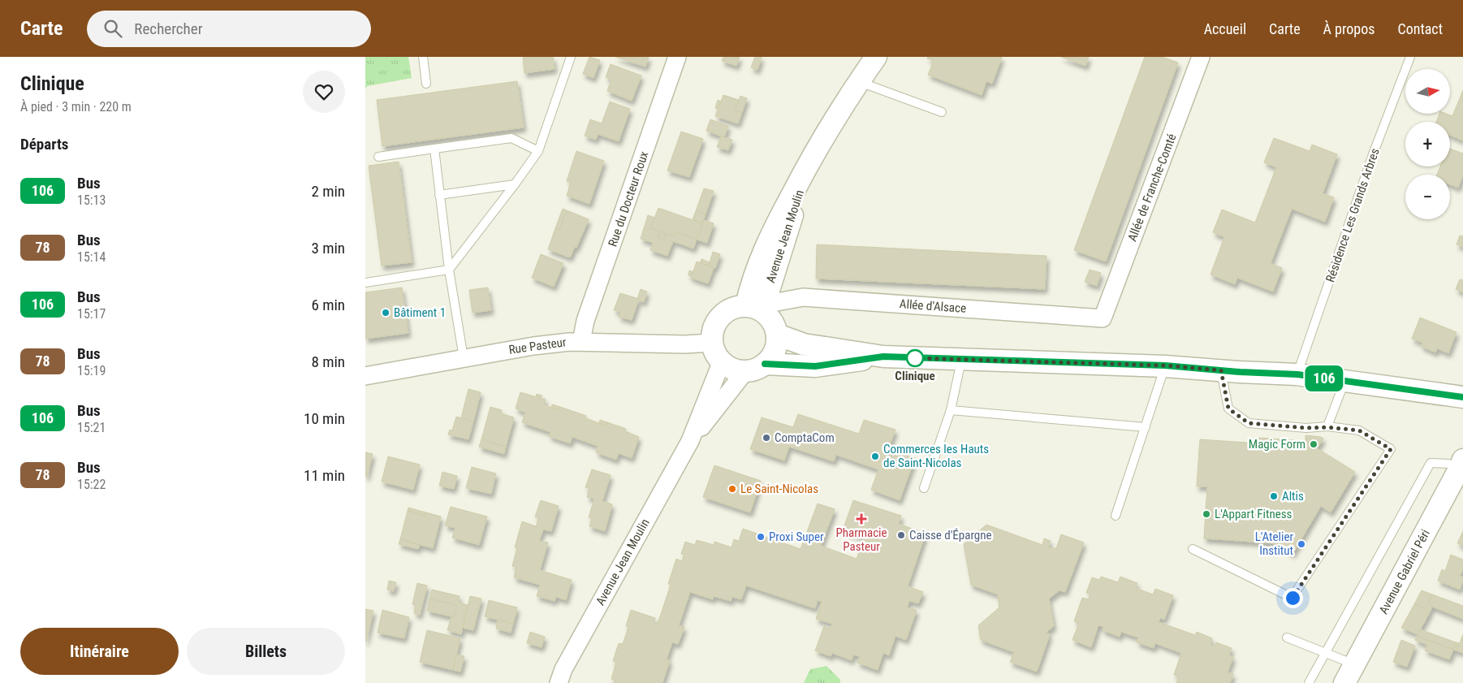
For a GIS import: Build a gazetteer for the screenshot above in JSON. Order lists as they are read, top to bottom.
{
  "streets": {
    "street": [
      "Allée de Franche-Comté",
      "Rue du Docteur Roux",
      "Avenue Jean Moulin",
      "Allée d'Alsace",
      "Rue Pasteur",
      "Avenue Gabriel Péri"
    ],
    "lane": ["Résidence Les Grands Arbres"]
  },
  "crossings": [
    ["Allée de Franche-Comté", "Allée d'Alsace"],
    ["Rue du Docteur Roux", "Rue Pasteur"],
    ["Avenue Jean Moulin", "Allée d'Alsace"],
    ["Avenue Jean Moulin", "Rue Pasteur"],
    ["Allée d'Alsace", "Rue Pasteur"]
  ],
  "places": {
    "other": [
      "Bâtiment 1",
      "Clinique",
      "ComptaCom",
      "Magic Form",
      "Commerces les Hauts de Saint-Nicolas",
      "Le Saint-Nicolas",
      "Altis",
      "L'Appart Fitness",
      "Caisse d'Épargne",
      "Proxi Super",
      "L'Atelier Institut"
    ],
    "health": ["Pharmacie Pasteur"]
  },
  "lines": ["bus line 106"],
  "north": "right",
  "page": {
    "header": "Carte",
    "search": "Rechercher",
    "nav": [
      "Accueil",
      "Carte",
      "À propos",
      "Contact"
    ],
    "heading": [
      ["Clinique", "À pied · 3 min · 220 m"],
      "Départs"
    ],
    "on_map": "106",
    "map_buttons": ["+", "−"],
    "list": [
      {
        "mark": "106",
        "name": "Bus",
        "note": "15:13",
        "value": "2 min"
      },
      {
        "mark": "78",
        "name": "Bus",
        "note": "15:14",
        "value": "3 min"
      },
      {
        "mark": "106",
        "name": "Bus",
        "note": "15:17",
        "value": "6 min"
      },
      {
        "mark": "78",
        "name": "Bus",
        "note": "15:19",
        "value": "8 min"
      },
      {
        "mark": "106",
        "name": "Bus",
        "note": "15:21",
        "value": "10 min"
      },
      {
        "mark": "78",
        "name": "Bus",
        "note": "15:22",
        "value": "11 min"
      }
    ],
    "buttons": ["Itinéraire", "Billets"]
  }
}
